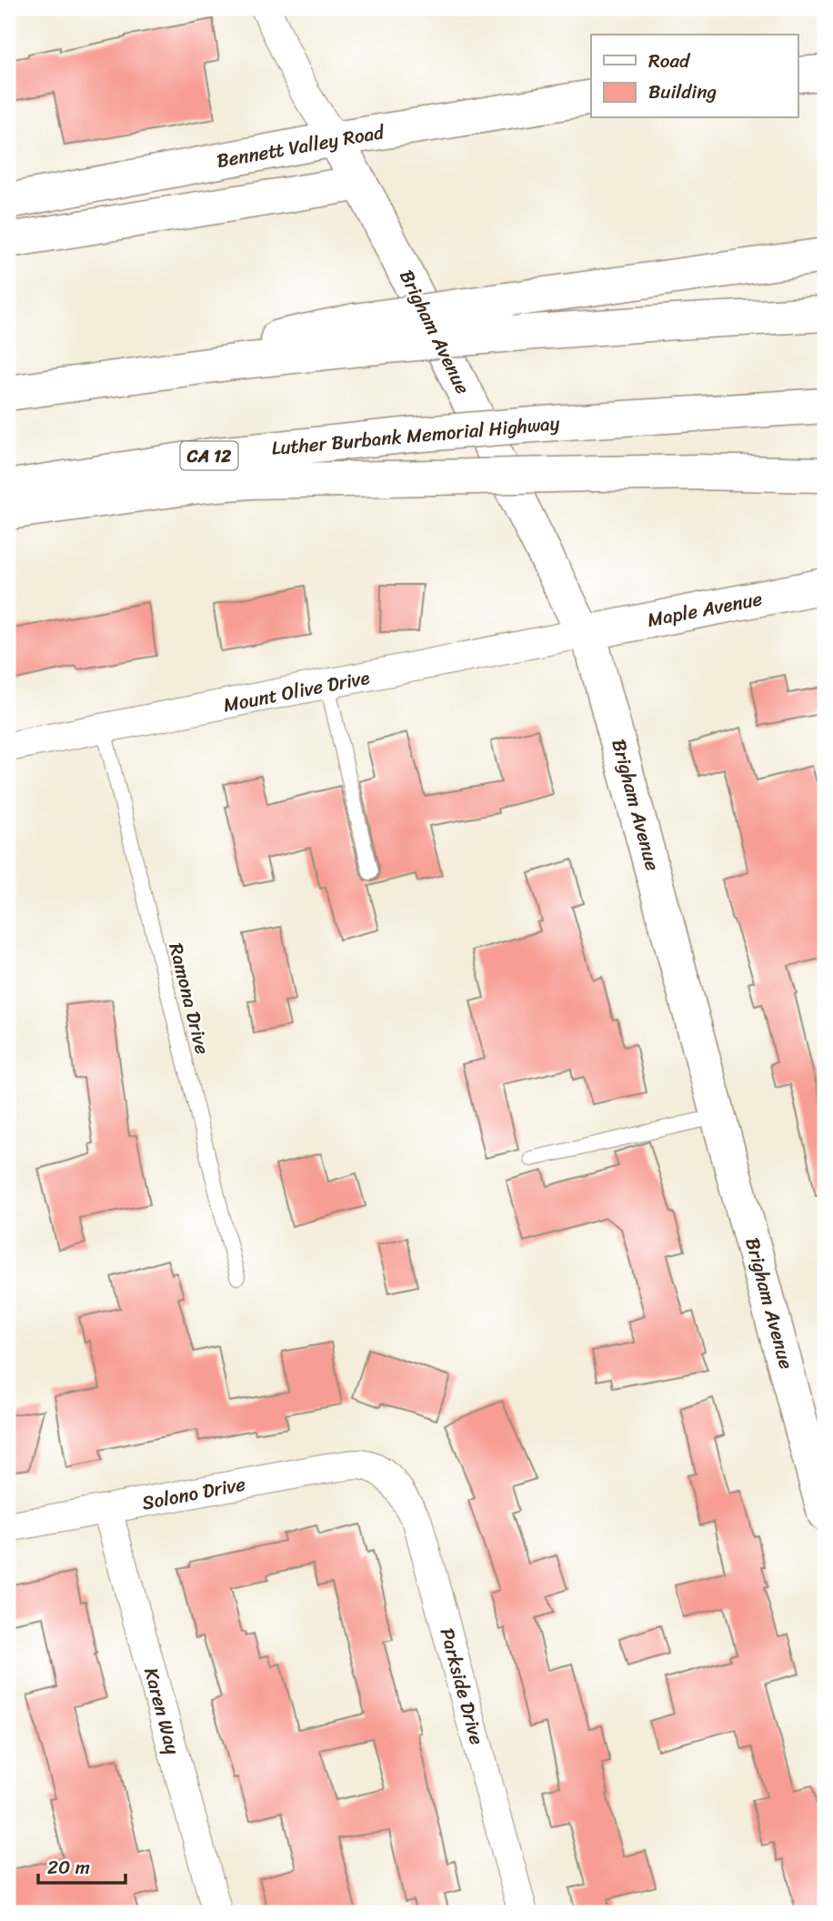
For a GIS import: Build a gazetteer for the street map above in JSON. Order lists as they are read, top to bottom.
{
  "streets": {
    "main road": [
      "Bennett Valley Road",
      "Brigham Avenue",
      "Luther Burbank Memorial Highway",
      "CA 12",
      "Maple Avenue"
    ],
    "street": [
      "Mount Olive Drive",
      "Solono Drive",
      "Parkside Drive",
      "Karen Way"
    ],
    "lane": ["Ramona Drive"]
  },
  "crossings": [
    ["Bennett Valley Road", "Brigham Avenue"],
    ["Brigham Avenue", "Maple Avenue"],
    ["Brigham Avenue", "Mount Olive Drive"],
    ["Maple Avenue", "Mount Olive Drive"],
    ["Mount Olive Drive", "Ramona Drive"],
    ["Solono Drive", "Parkside Drive"],
    ["Solono Drive", "Karen Way"]
  ],
  "legend": ["Road", "Building"],
  "scale_bar": "20 m"
}
